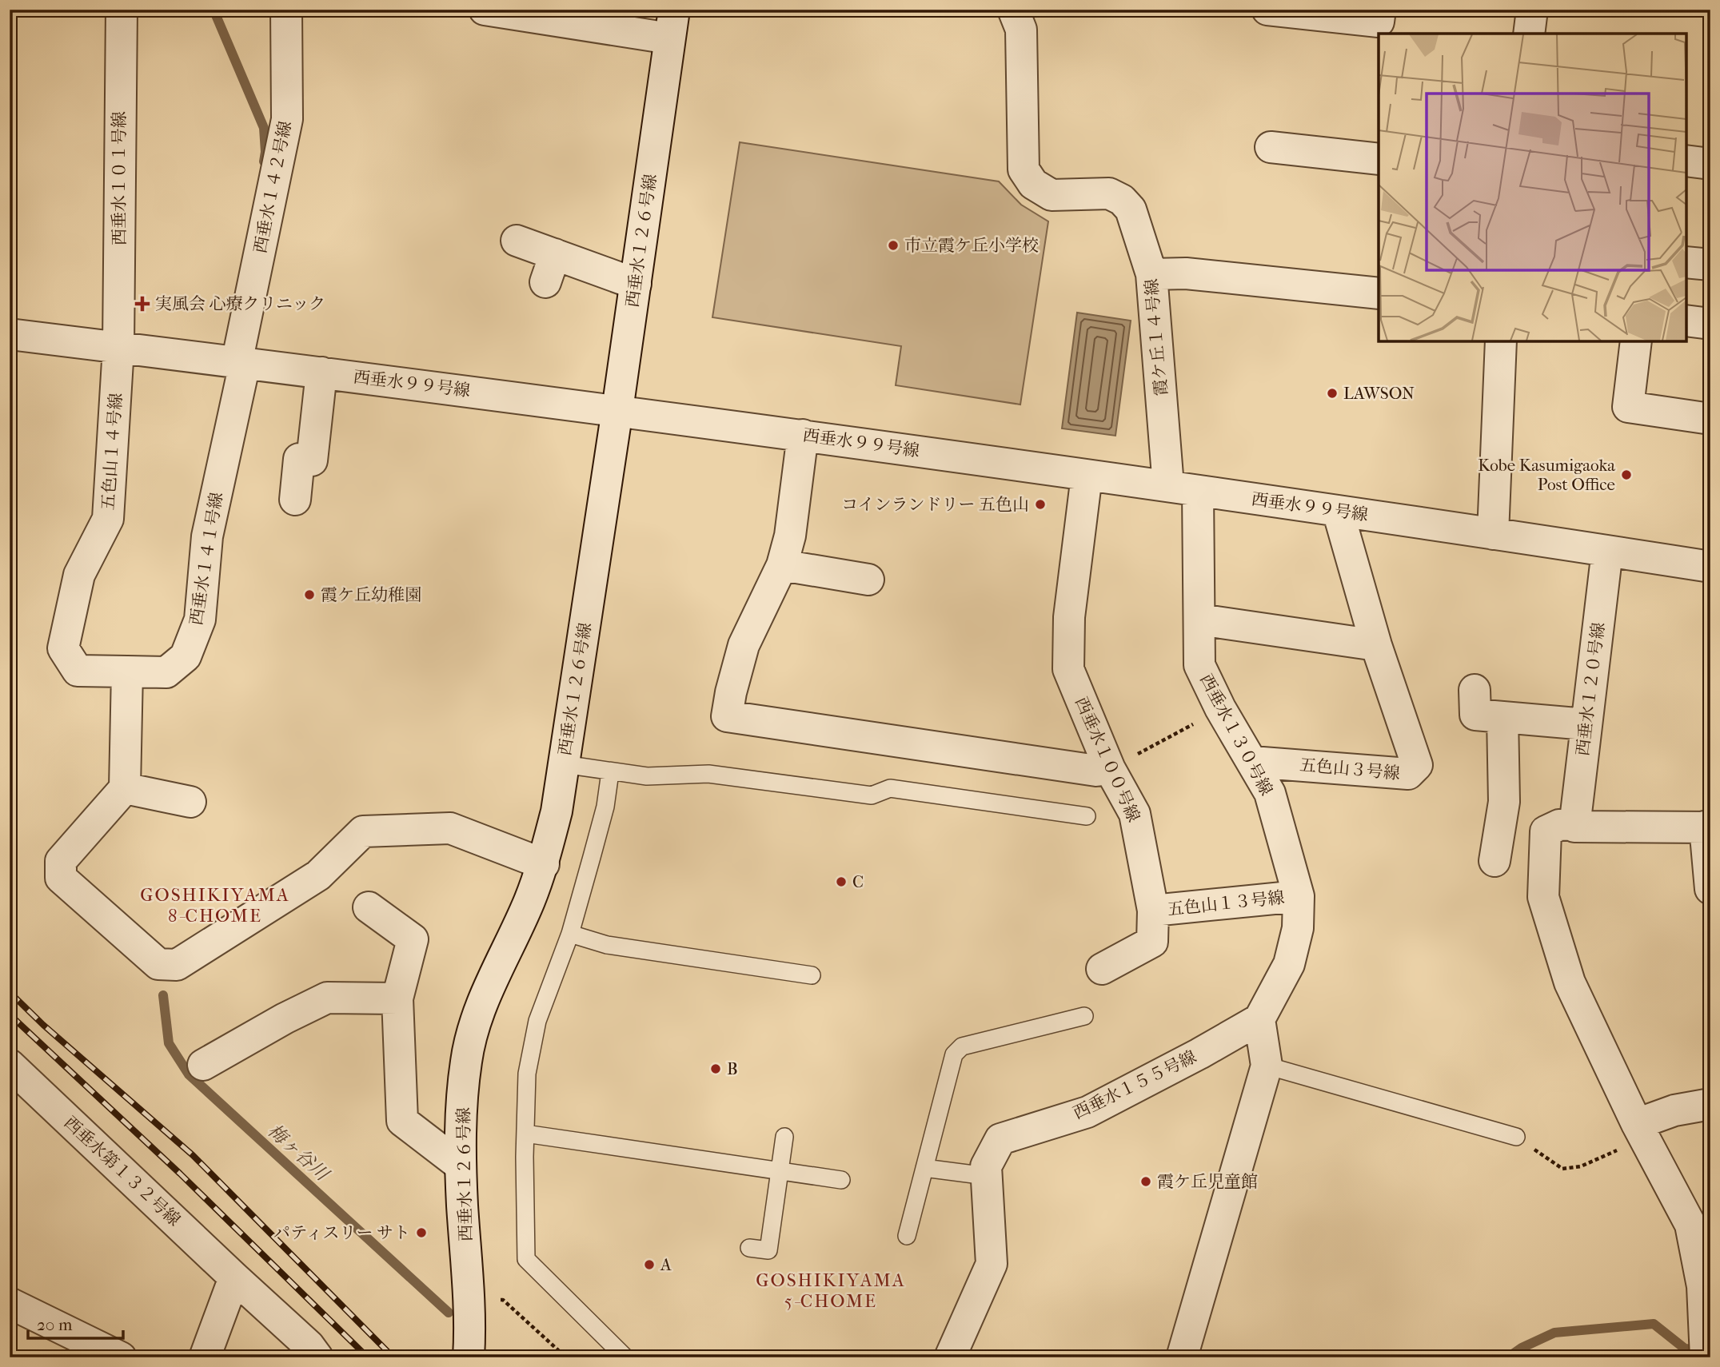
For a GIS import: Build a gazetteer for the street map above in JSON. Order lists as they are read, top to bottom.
{
  "streets": {
    "street": [
      "西垂水１０１号線",
      "西垂水１４２号線",
      "西垂水１２６号線",
      "霞ケ丘１４号線",
      "西垂水９９号線",
      "五色山１４号線",
      "西垂水１４１号線",
      "西垂水１２０号線",
      "西垂水１３０号線",
      "西垂水１００号線",
      "五色山３号線",
      "五色山１３号線",
      "西垂水１５５号線",
      "西垂水第１３２号線"
    ]
  },
  "crossings": [
    ["西垂水１０１号線", "西垂水９９号線"],
    ["西垂水１０１号線", "五色山１４号線"],
    ["西垂水１４２号線", "西垂水９９号線"],
    ["西垂水１４２号線", "西垂水１４１号線"],
    ["西垂水１２６号線", "西垂水９９号線"],
    ["霞ケ丘１４号線", "西垂水９９号線"],
    ["霞ケ丘１４号線", "西垂水１３０号線"],
    ["西垂水９９号線", "五色山１４号線"],
    ["西垂水９９号線", "西垂水１４１号線"],
    ["西垂水９９号線", "西垂水１２０号線"],
    ["西垂水９９号線", "西垂水１３０号線"],
    ["西垂水９９号線", "西垂水１００号線"],
    ["西垂水９９号線", "五色山３号線"],
    ["五色山１４号線", "西垂水１４１号線"],
    ["西垂水１３０号線", "五色山３号線"],
    ["西垂水１３０号線", "五色山１３号線"],
    ["西垂水１３０号線", "西垂水１５５号線"],
    ["西垂水１００号線", "五色山１３号線"]
  ],
  "districts": ["GOSHIKIYAMA 8-CHOME", "GOSHIKIYAMA 5-CHOME"],
  "water": ["梅ヶ谷川"],
  "places": {
    "other": [
      "市立霞ケ丘小学校",
      "LAWSON",
      "Kobe Kasumigaoka Post Office",
      "コインランドリー 五色山",
      "霞ケ丘幼稚園",
      "C",
      "B",
      "霞ケ丘児童館",
      "パティスリー サト",
      "A"
    ],
    "health": ["実風会 心療クリニック"]
  },
  "scale_bar": "20 m"
}
